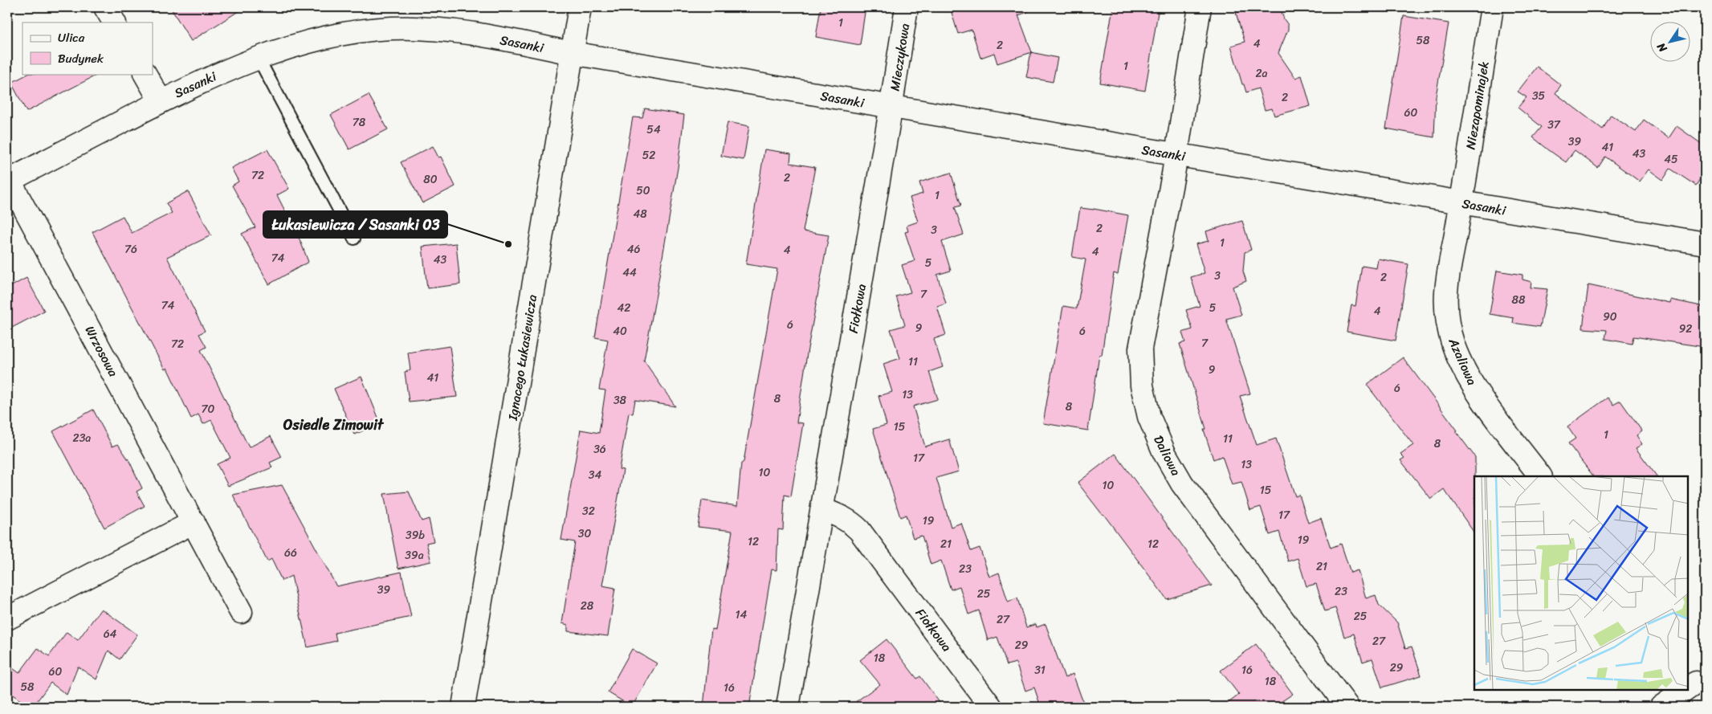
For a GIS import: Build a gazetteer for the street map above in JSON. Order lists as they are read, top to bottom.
{
  "streets": {
    "street": [
      "Sasanki",
      "Mieczykowa",
      "Niezapominajek",
      "Fiołkowa",
      "Wrzosowa",
      "Ignacego Łukasiewicza",
      "Azaliowa",
      "Daliowa"
    ]
  },
  "crossings": [
    ["Sasanki", "Mieczykowa"],
    ["Sasanki", "Niezapominajek"],
    ["Sasanki", "Fiołkowa"],
    ["Sasanki", "Wrzosowa"],
    ["Sasanki", "Ignacego Łukasiewicza"],
    ["Sasanki", "Azaliowa"],
    ["Sasanki", "Daliowa"],
    ["Mieczykowa", "Fiołkowa"],
    ["Niezapominajek", "Azaliowa"]
  ],
  "districts": ["Osiedle Zimowit"],
  "places": ["Łukasiewicza / Sasanki 03"],
  "house_numbers": [
    "1",
    "58",
    "4",
    "2",
    "1",
    "2a",
    "35",
    "2",
    "60",
    "78",
    "37",
    "54",
    "39",
    "41",
    "43",
    "52",
    "45",
    "72",
    "2",
    "80",
    "50",
    "1",
    "48",
    "2",
    "3",
    "1",
    "76",
    "46",
    "4",
    "4",
    "74",
    "43",
    "5",
    "44",
    "3",
    "2",
    "7",
    "88",
    "74",
    "42",
    "5",
    "4",
    "90",
    "6",
    "9",
    "92",
    "40",
    "6",
    "7",
    "72",
    "11",
    "9",
    "41",
    "6",
    "13",
    "8",
    "38",
    "8",
    "70",
    "15",
    "1",
    "23a",
    "11",
    "8",
    "36",
    "17",
    "13",
    "10",
    "34",
    "10",
    "15",
    "32",
    "17",
    "19",
    "30",
    "39b",
    "19",
    "12",
    "21",
    "12",
    "66",
    "39a",
    "21",
    "23",
    "39",
    "23",
    "25",
    "28",
    "14",
    "25",
    "27",
    "64",
    "27",
    "29",
    "18",
    "29",
    "31",
    "16",
    "60",
    "18",
    "58",
    "16"
  ],
  "legend": ["Ulica", "Budynek"],
  "north": "bottom left"
}
